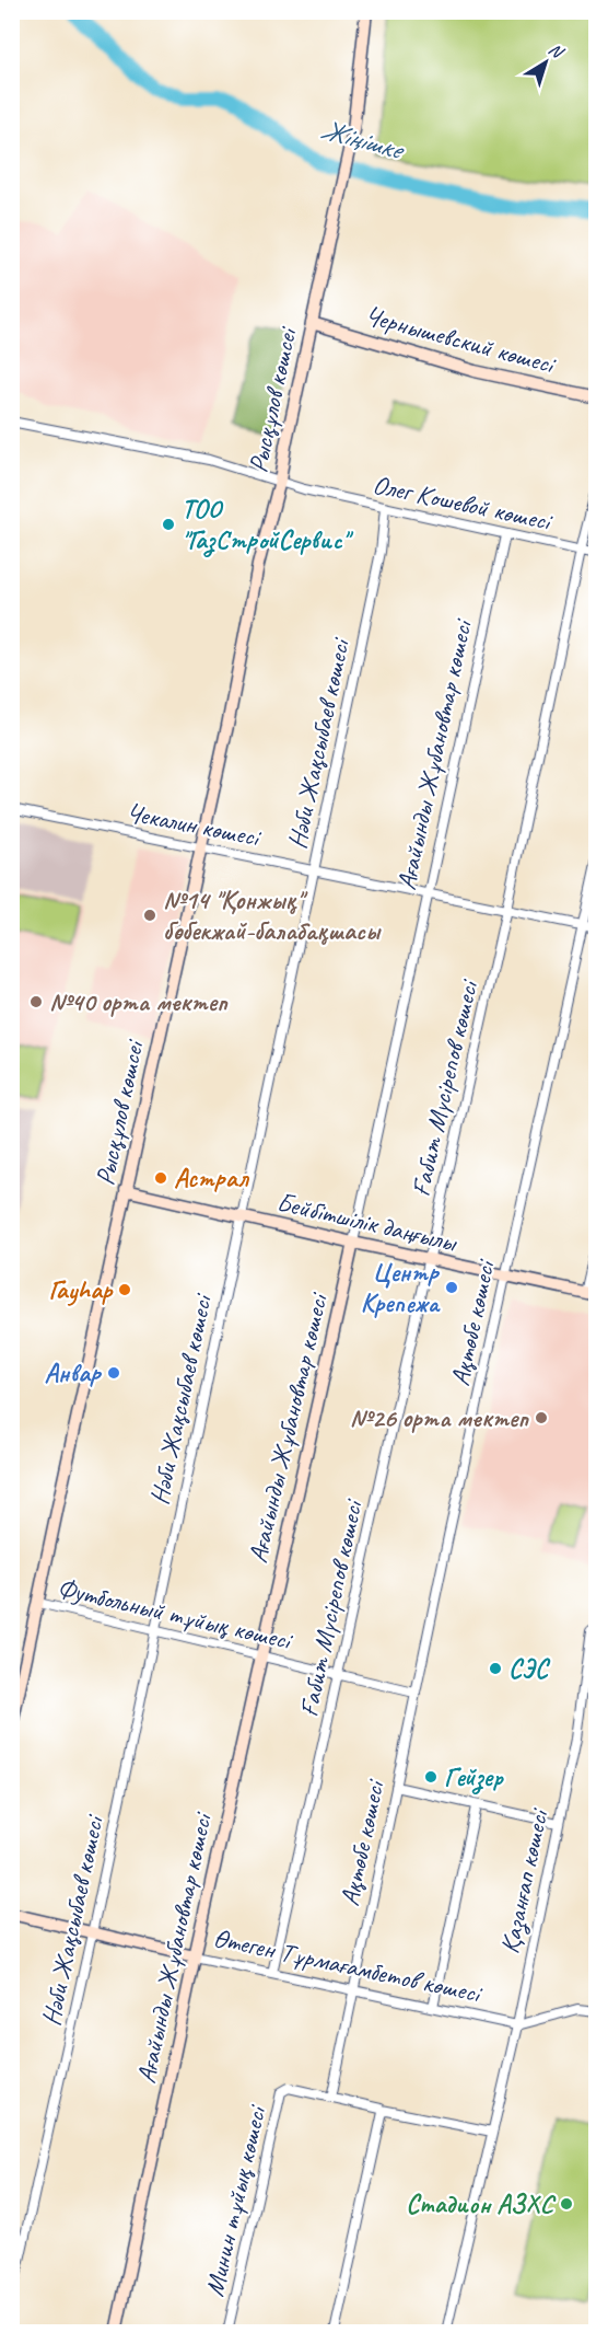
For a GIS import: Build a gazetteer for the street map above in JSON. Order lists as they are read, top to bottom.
{
  "streets": {
    "street": [
      "Чернышевский көшесі",
      "Рысқұлов көшсеі",
      "Олег Кошевой көшесі",
      "Нәби Жақсыбаев көшесі",
      "Ағайынды Жұбановтар көшесі",
      "Чекалин көшесі",
      "Ғабит Мүсірепов көшесі",
      "Бейбітшілік даңғылы",
      "Ақтөбе көшесі",
      "Футбольный тұйық көшесі",
      "Қазанғап көшесі",
      "Өтеген Тұрмағамбетов көшесі",
      "Минин тұйық көшесі"
    ]
  },
  "crossings": [
    ["Чернышевский көшесі", "Рысқұлов көшсеі"],
    ["Рысқұлов көшсеі", "Олег Кошевой көшесі"],
    ["Рысқұлов көшсеі", "Чекалин көшесі"],
    ["Рысқұлов көшсеі", "Бейбітшілік даңғылы"],
    ["Рысқұлов көшсеі", "Футбольный тұйық көшесі"],
    ["Олег Кошевой көшесі", "Нәби Жақсыбаев көшесі"],
    ["Олег Кошевой көшесі", "Ағайынды Жұбановтар көшесі"],
    ["Олег Кошевой көшесі", "Ғабит Мүсірепов көшесі"],
    ["Нәби Жақсыбаев көшесі", "Чекалин көшесі"],
    ["Нәби Жақсыбаев көшесі", "Бейбітшілік даңғылы"],
    ["Нәби Жақсыбаев көшесі", "Футбольный тұйық көшесі"],
    ["Нәби Жақсыбаев көшесі", "Өтеген Тұрмағамбетов көшесі"],
    ["Ағайынды Жұбановтар көшесі", "Чекалин көшесі"],
    ["Ағайынды Жұбановтар көшесі", "Бейбітшілік даңғылы"],
    ["Ағайынды Жұбановтар көшесі", "Футбольный тұйық көшесі"],
    ["Ағайынды Жұбановтар көшесі", "Өтеген Тұрмағамбетов көшесі"],
    ["Чекалин көшесі", "Ғабит Мүсірепов көшесі"],
    ["Чекалин көшесі", "Ақтөбе көшесі"],
    ["Ғабит Мүсірепов көшесі", "Бейбітшілік даңғылы"],
    ["Ғабит Мүсірепов көшесі", "Футбольный тұйық көшесі"],
    ["Ғабит Мүсірепов көшесі", "Өтеген Тұрмағамбетов көшесі"],
    ["Бейбітшілік даңғылы", "Ақтөбе көшесі"],
    ["Ақтөбе көшесі", "Футбольный тұйық көшесі"],
    ["Ақтөбе көшесі", "Өтеген Тұрмағамбетов көшесі"],
    ["Қазанғап көшесі", "Өтеген Тұрмағамбетов көшесі"],
    ["Қазанғап көшесі", "Минин тұйық көшесі"]
  ],
  "water": ["Жіңішке"],
  "places": [
    "ТОО \"ГазСтройСервис\"",
    "№14 \"Қонжық\" бөбекжай-балабақшасы",
    "№40 орта мектеп",
    "Астрал",
    "Центр Крепежа",
    "Гауhар",
    "Анвар",
    "№26 орта мектеп",
    "СЭС",
    "Гейзер",
    "Стадион АЗХС"
  ],
  "north": "top right"
}
